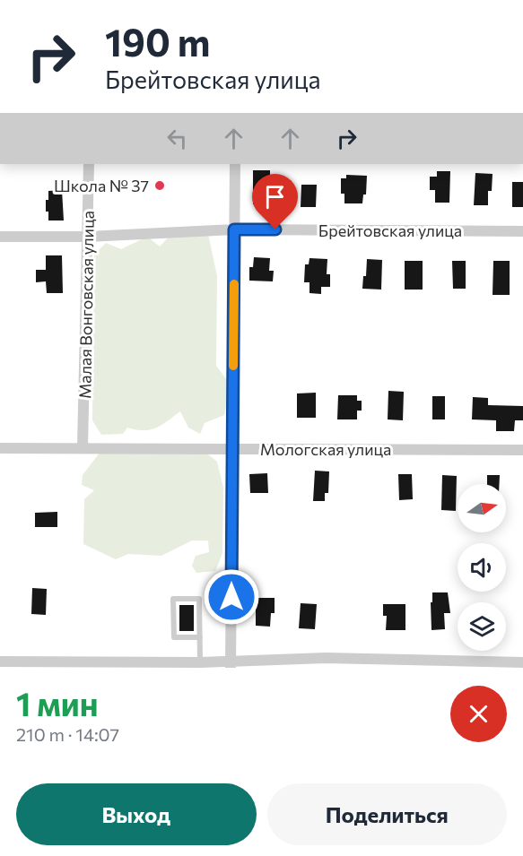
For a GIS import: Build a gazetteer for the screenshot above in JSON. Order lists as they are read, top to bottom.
{
  "streets": {
    "street": ["Брейтовская улица", "Малая Вонговская улица", "Мологская улица"]
  },
  "crossings": [
    ["Брейтовская улица", "Малая Вонговская улица"],
    ["Малая Вонговская улица", "Мологская улица"]
  ],
  "places": ["Школа № 37"],
  "north": "right",
  "page": {
    "turn": ["190 m", "Брейтовская улица"],
    "heading": ["1 мин", "210 m · 14:07"],
    "buttons": ["Выход", "Поделиться"]
  }
}
